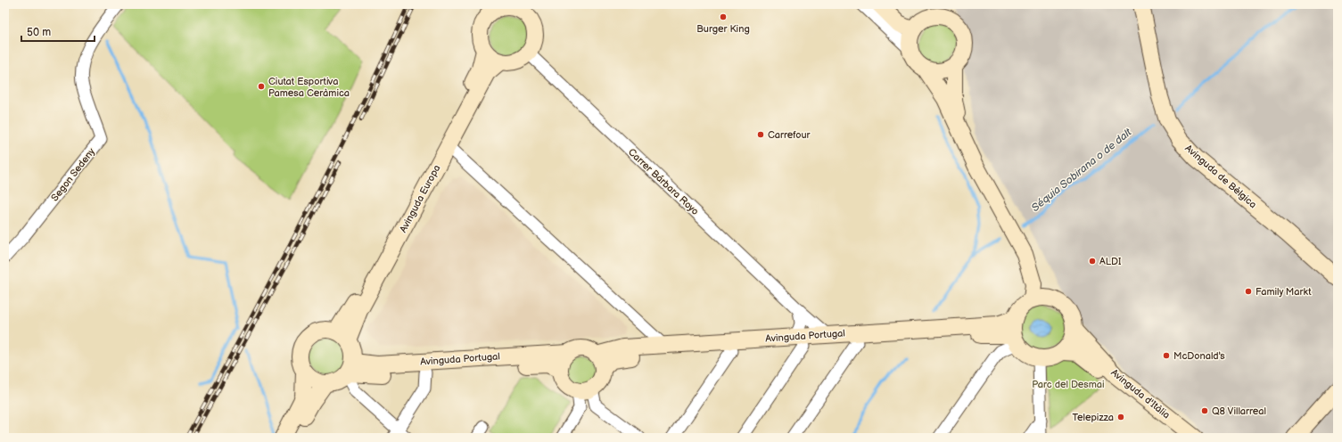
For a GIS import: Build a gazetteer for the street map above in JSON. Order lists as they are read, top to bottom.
{
  "streets": {
    "main road": [
      "Avinguda de Bèlgica",
      "Avinguda Europa",
      "Avinguda Portugal",
      "Avinguda d'Itàlia"
    ],
    "street": ["Segon Sedeny", "Carrer Bárbara Royo"]
  },
  "crossings": [
    ["Carrer Bárbara Royo", "Avinguda Europa"],
    ["Carrer Bárbara Royo", "Avinguda Portugal"],
    ["Avinguda Europa", "Avinguda Portugal"],
    ["Avinguda Portugal", "Avinguda d'Itàlia"]
  ],
  "water": ["Séquia Sobirana o de dalt"],
  "parks": ["Parc del Desmai"],
  "places": [
    "Burger King",
    "Ciutat Esportiva Pamesa Ceràmica",
    "Carrefour",
    "ALDI",
    "Family Markt",
    "McDonald's",
    "Q8 Villarreal",
    "Telepizza"
  ],
  "scale_bar": "50 m"
}
